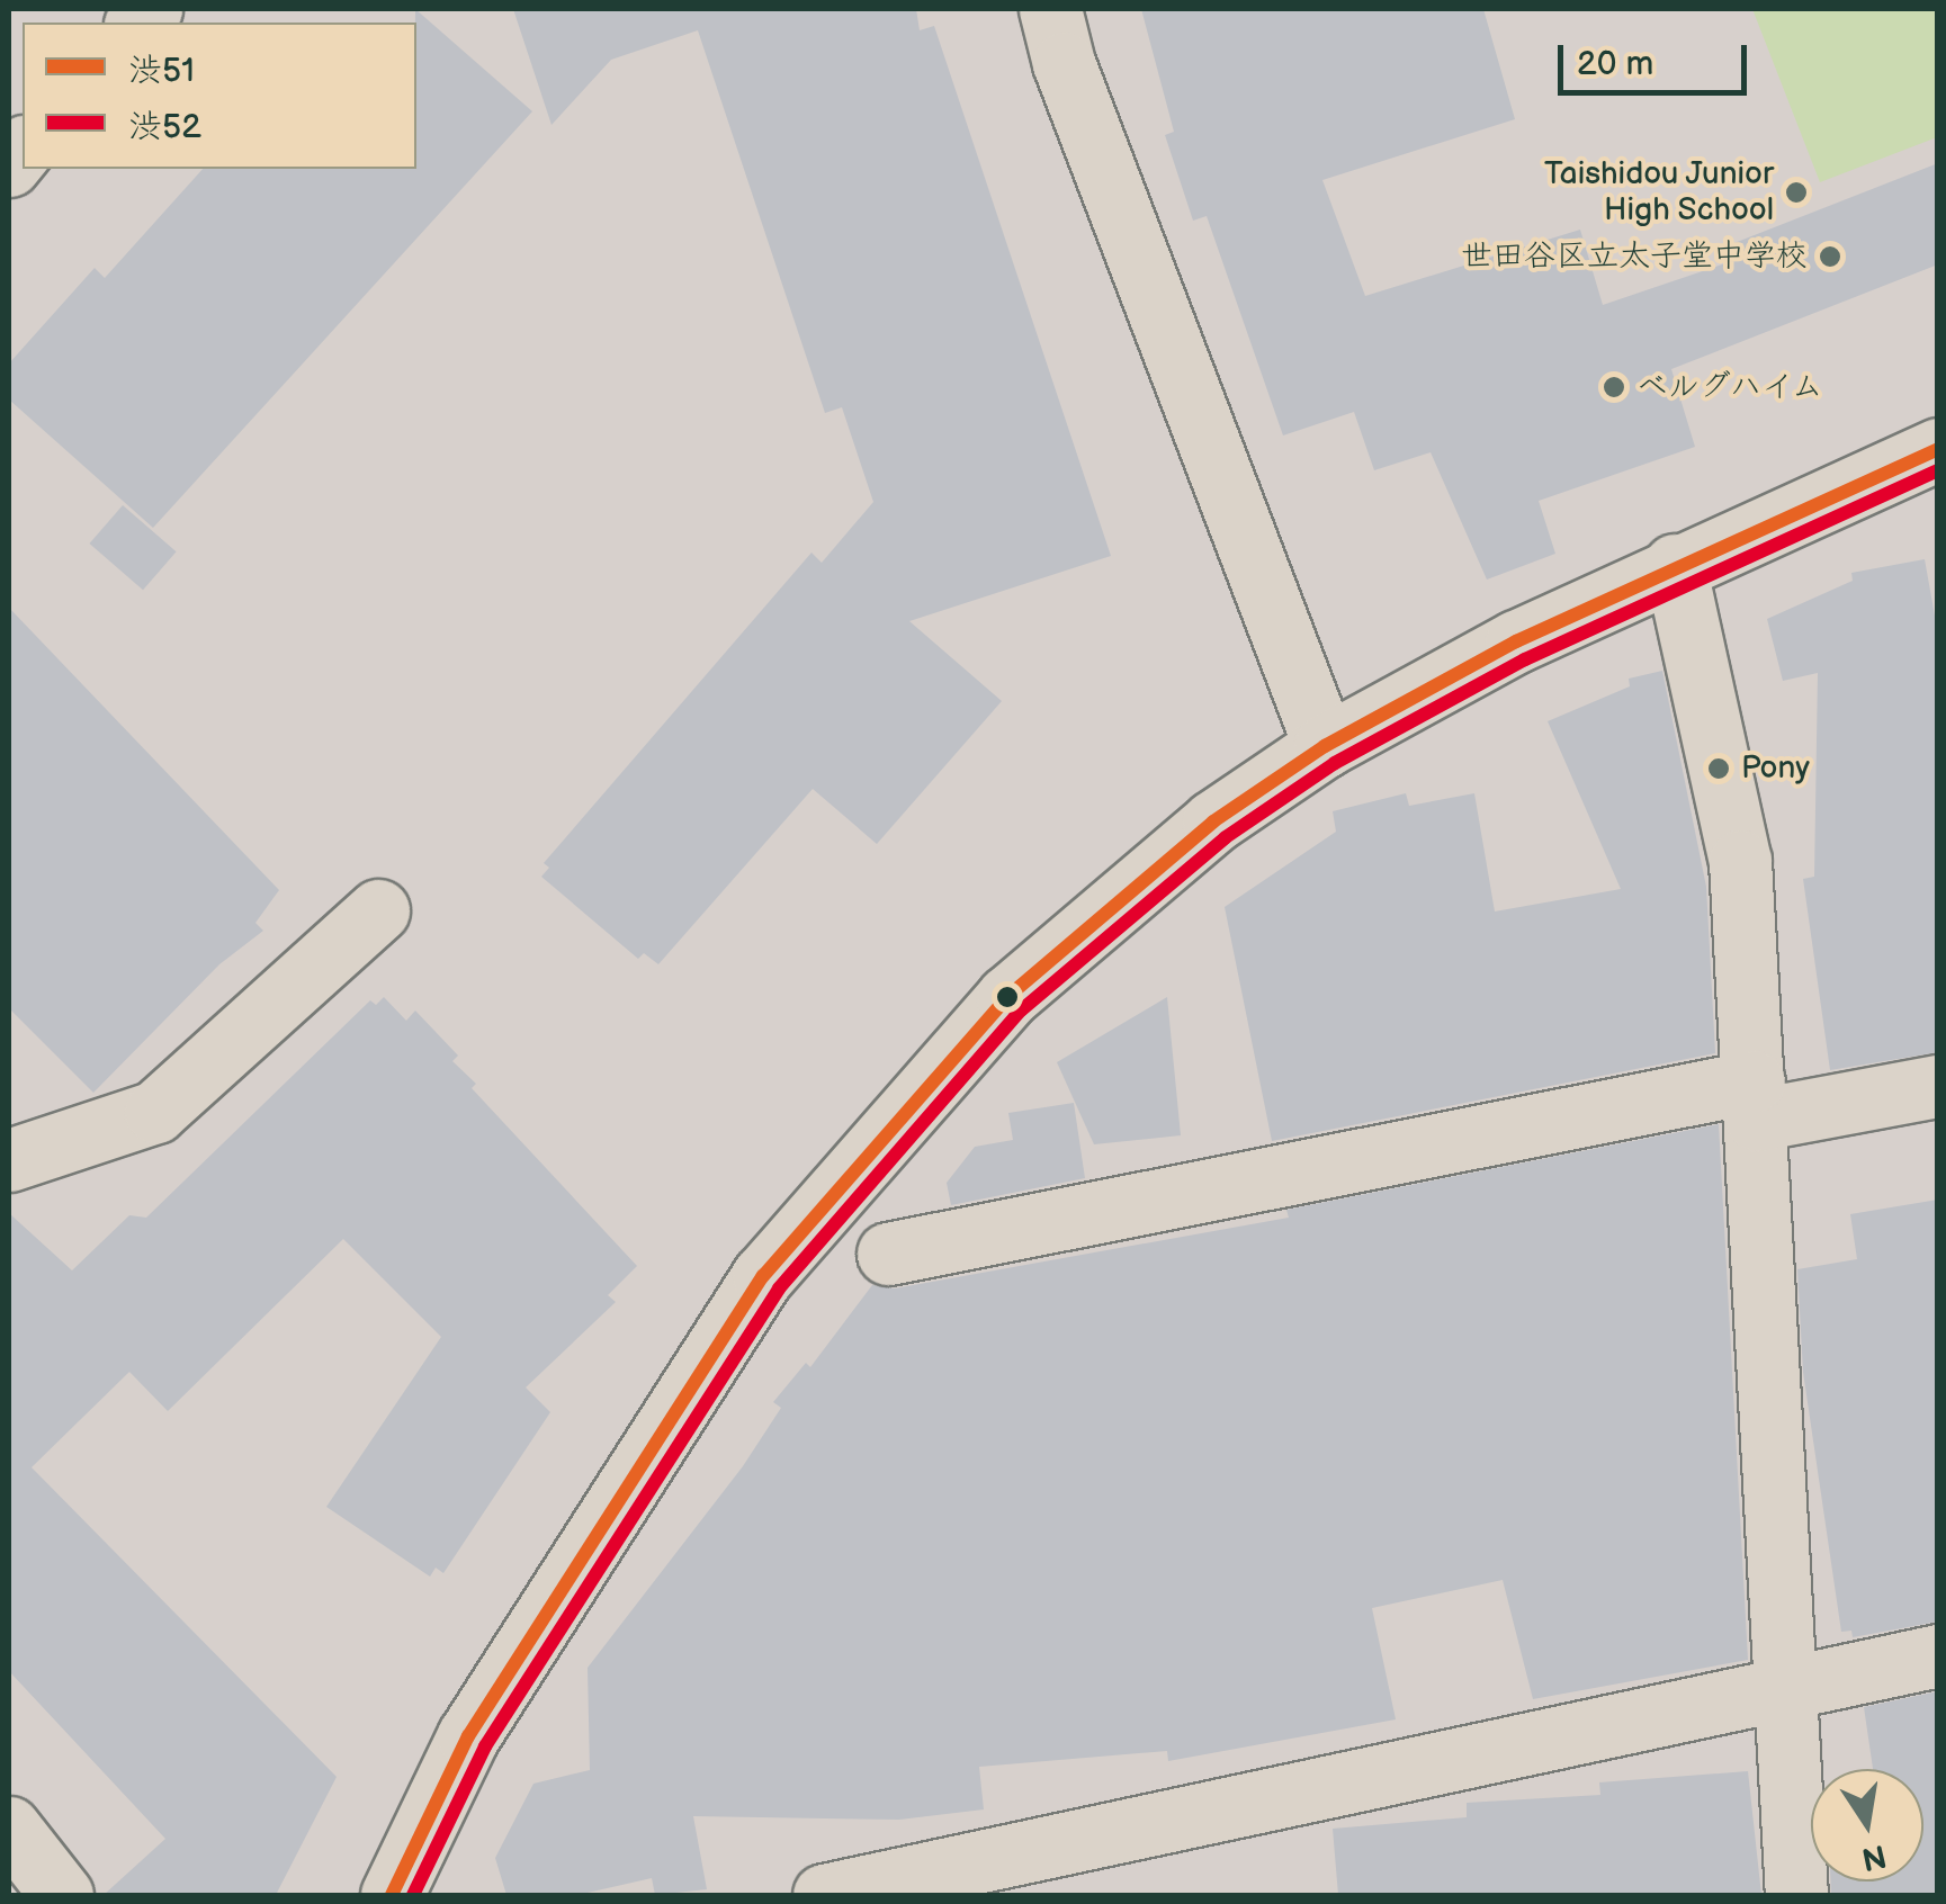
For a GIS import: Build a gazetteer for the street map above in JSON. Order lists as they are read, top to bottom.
{
  "places": [
    "Taishidou Junior High School",
    "世田谷区立太子堂中学校",
    "ベルグハイム",
    "Pony"
  ],
  "lines": ["transit line 渋51", "transit line 渋52"],
  "legend": ["渋51", "渋52"],
  "scale_bar": "20 m",
  "north": "bottom"
}
